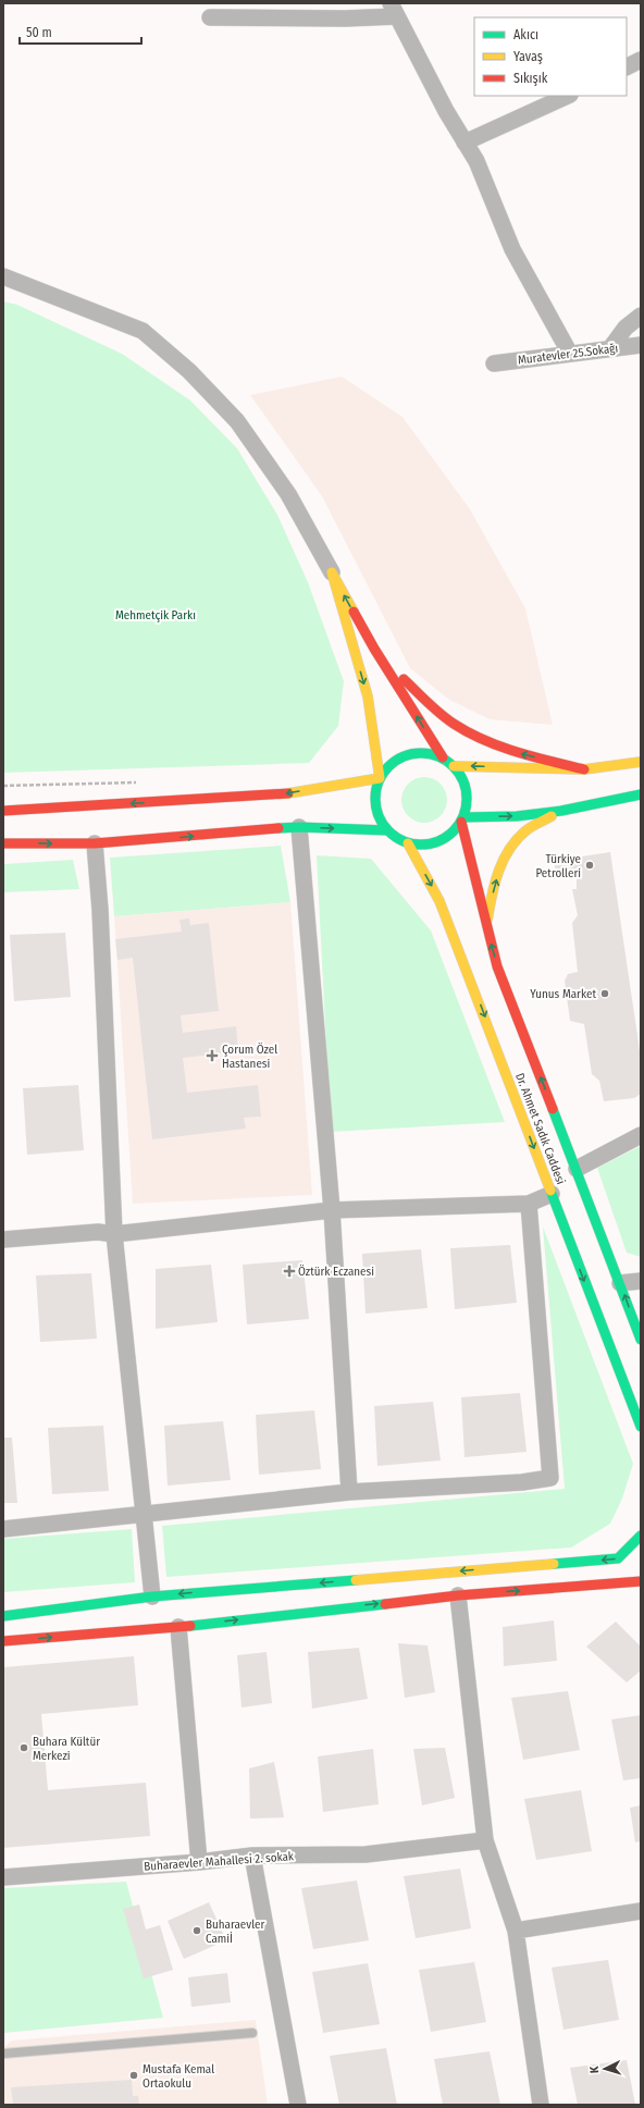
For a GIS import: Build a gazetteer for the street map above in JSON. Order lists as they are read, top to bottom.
{
  "streets": {
    "street": ["Muratevler 25.Sokağı", "Dr. Ahmet Sadık Caddesi", "Buharaevler Mahallesi 2. sokak"]
  },
  "parks": ["Mehmetçik Parkı"],
  "places": {
    "other": [
      "Türkiye Petrolleri",
      "Yunus Market",
      "Buhara Kültür Merkezi",
      "Buharaevler Camiİ",
      "Mustafa Kemal Ortaokulu"
    ],
    "health": ["Çorum Özel Hastanesi", "Öztürk Eczanesi"]
  },
  "legend": ["Akıcı", "Yavaş", "Sıkışık"],
  "scale_bar": "50 m",
  "north": "left"
}
